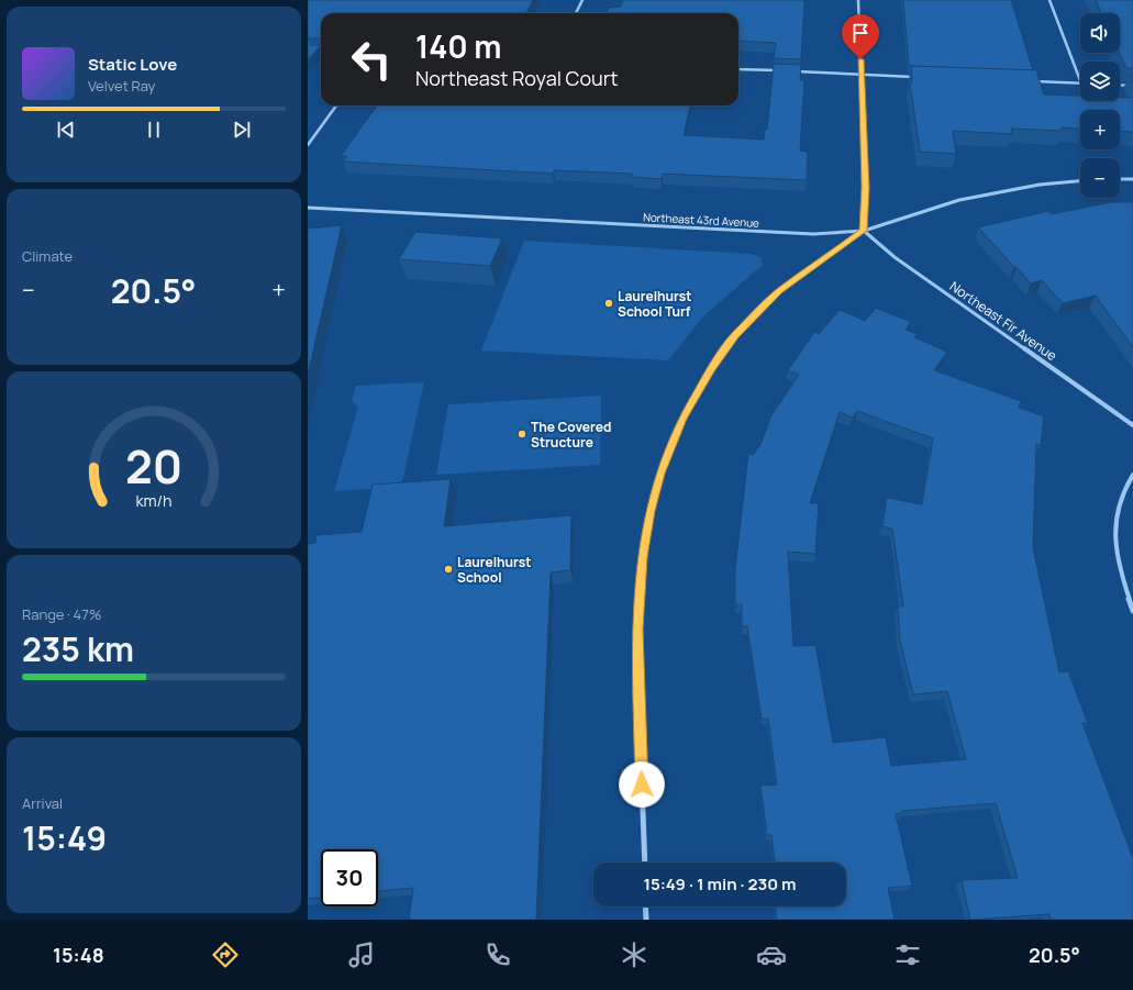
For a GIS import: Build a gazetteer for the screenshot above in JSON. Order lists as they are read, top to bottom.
{
  "streets": {
    "street": ["Northeast 43rd Avenue", "Northeast Fir Avenue"]
  },
  "crossings": [
    ["Northeast 43rd Avenue", "Northeast Fir Avenue"]
  ],
  "places": ["Laurelhurst School Turf", "The Covered Structure", "Laurelhurst School"],
  "page": {
    "map_buttons": ["+", "−"],
    "turn": ["140 m", "Northeast Royal Court"],
    "song": ["Static Love", "Velvet Ray"],
    "tile": [
      "Climate",
      ["Range · 47%", "235 km"],
      ["Arrival", "15:49"]
    ],
    "heat": ["−", "20.5°", "+"],
    "limit": "30",
    "trip": "15:49 · 1 min · 230 m",
    "tabs": ["15:48", "20.5°"],
    "gauge": ["20", "km/h"]
  }
}
